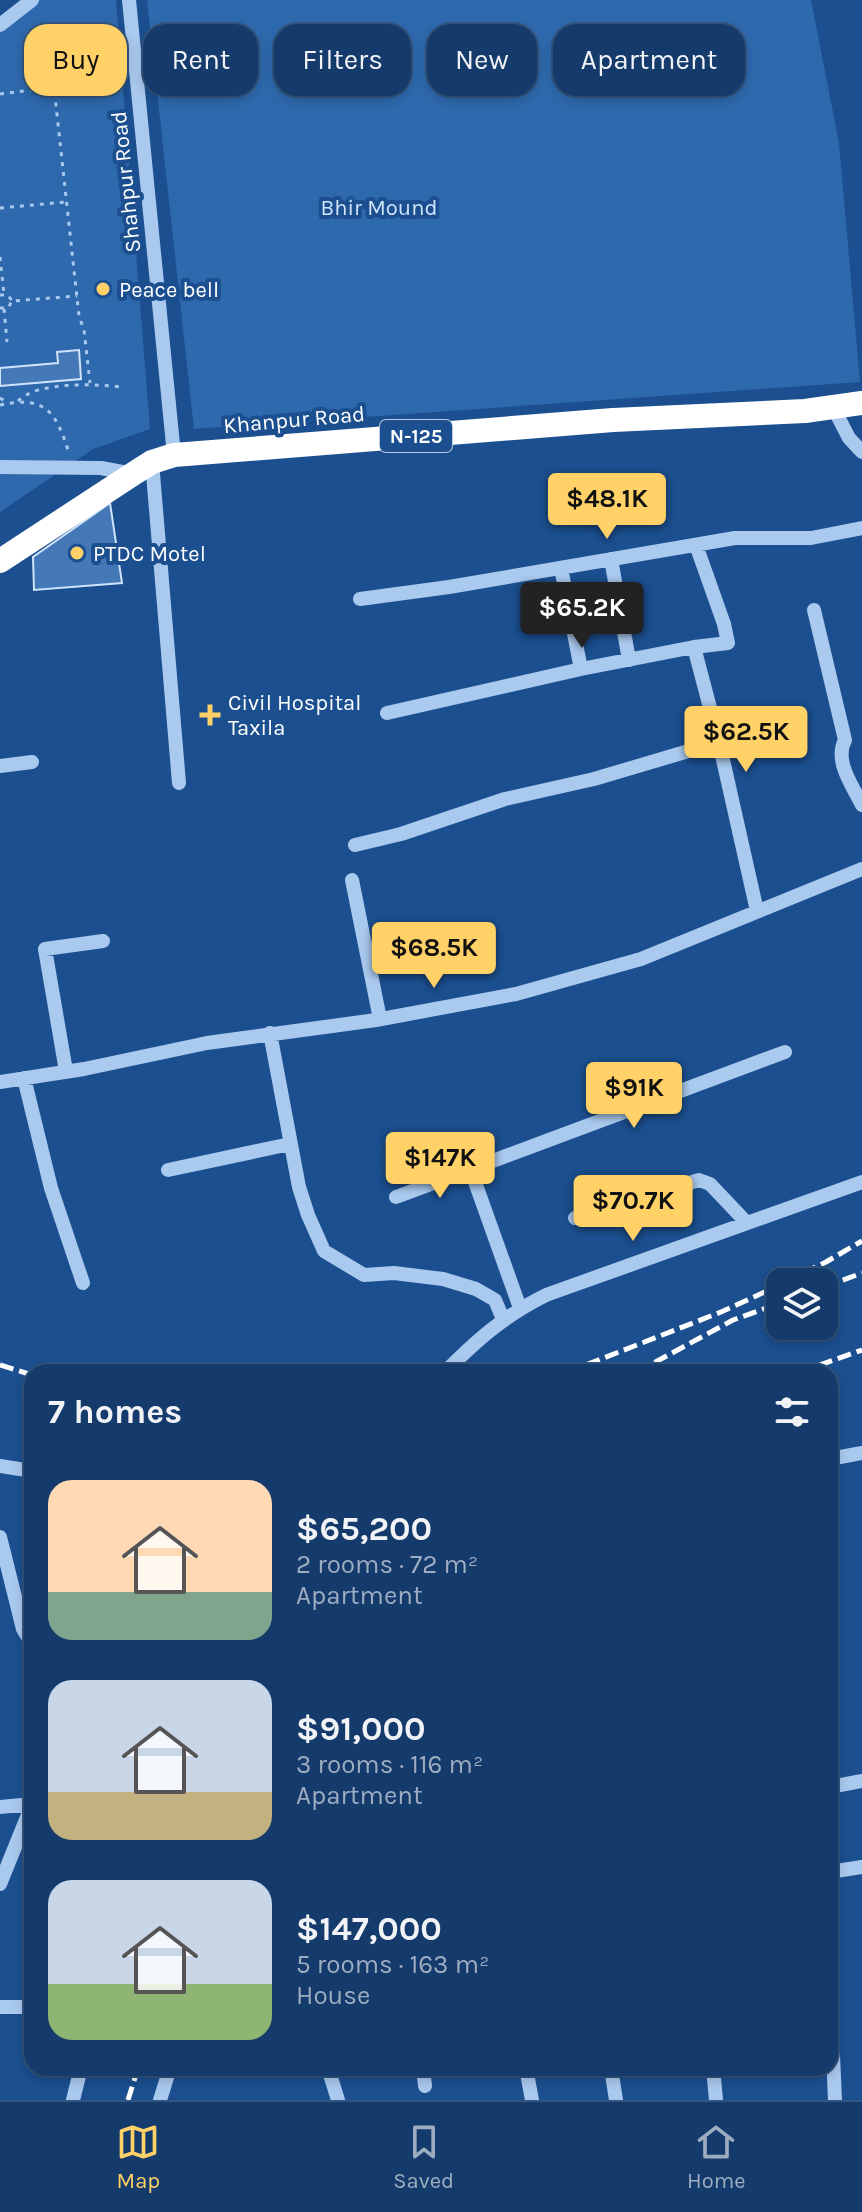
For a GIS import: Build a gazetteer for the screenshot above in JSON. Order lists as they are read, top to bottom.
{
  "streets": {
    "highway": ["Khanpur Road", "N-125"],
    "street": ["Shahpur Road"]
  },
  "crossings": [
    ["Shahpur Road", "Khanpur Road"]
  ],
  "parks": ["Bhir Mound"],
  "places": {
    "other": ["Peace bell", "PTDC Motel"],
    "health": ["Civil Hospital Taxila"]
  },
  "page": {
    "chip": [
      "Buy",
      "Rent",
      "Filters",
      "New",
      "Apartment"
    ],
    "price": [
      "$48.1K",
      "$65.2K",
      "$62.5K",
      "$68.5K",
      "$91K",
      "$147K",
      "$70.7K"
    ],
    "heading": "7 homes",
    "list": [
      {
        "name": "$65,200",
        "note": "2 rooms · 72 m² · Apartment"
      },
      {
        "name": "$91,000",
        "note": "3 rooms · 116 m² · Apartment"
      },
      {
        "name": "$147,000",
        "note": "5 rooms · 163 m² · House"
      }
    ],
    "tabs": ["Map", "Saved", "Home"]
  }
}
